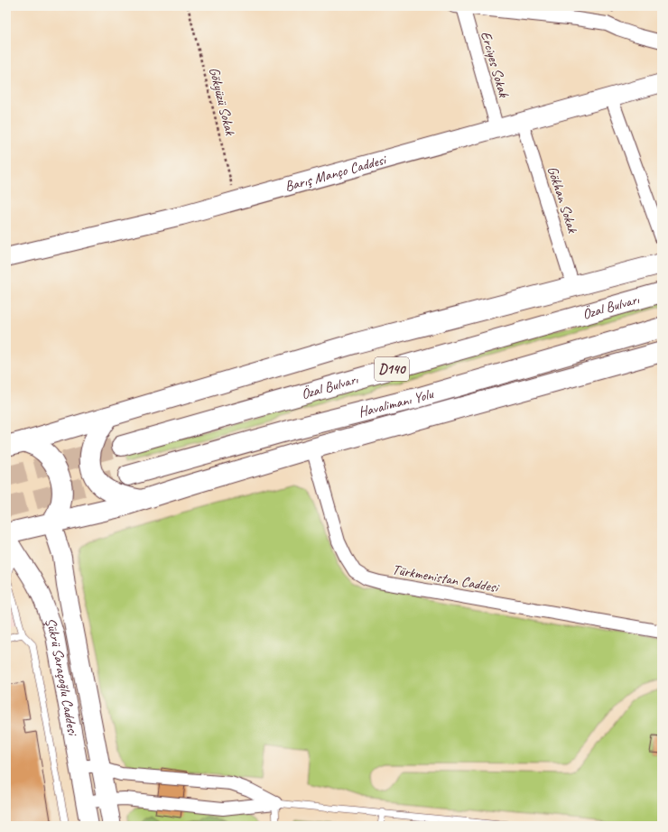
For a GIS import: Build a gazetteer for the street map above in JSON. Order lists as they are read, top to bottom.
{
  "streets": {
    "highway": ["Özal Bulvarı", "D140", "Havalimanı Yolu"],
    "street": [
      "Erciyes Sokak",
      "Barış Manço Caddesi",
      "Gökhan Sokak",
      "Türkmenistan Caddesi",
      "Şükrü Saraçoğlu Caddesi"
    ],
    "path": ["Gökyüzü Sokak"]
  },
  "crossings": [
    ["Erciyes Sokak", "Barış Manço Caddesi"],
    ["Gökyüzü Sokak", "Barış Manço Caddesi"],
    ["Barış Manço Caddesi", "Gökhan Sokak"]
  ]
}
